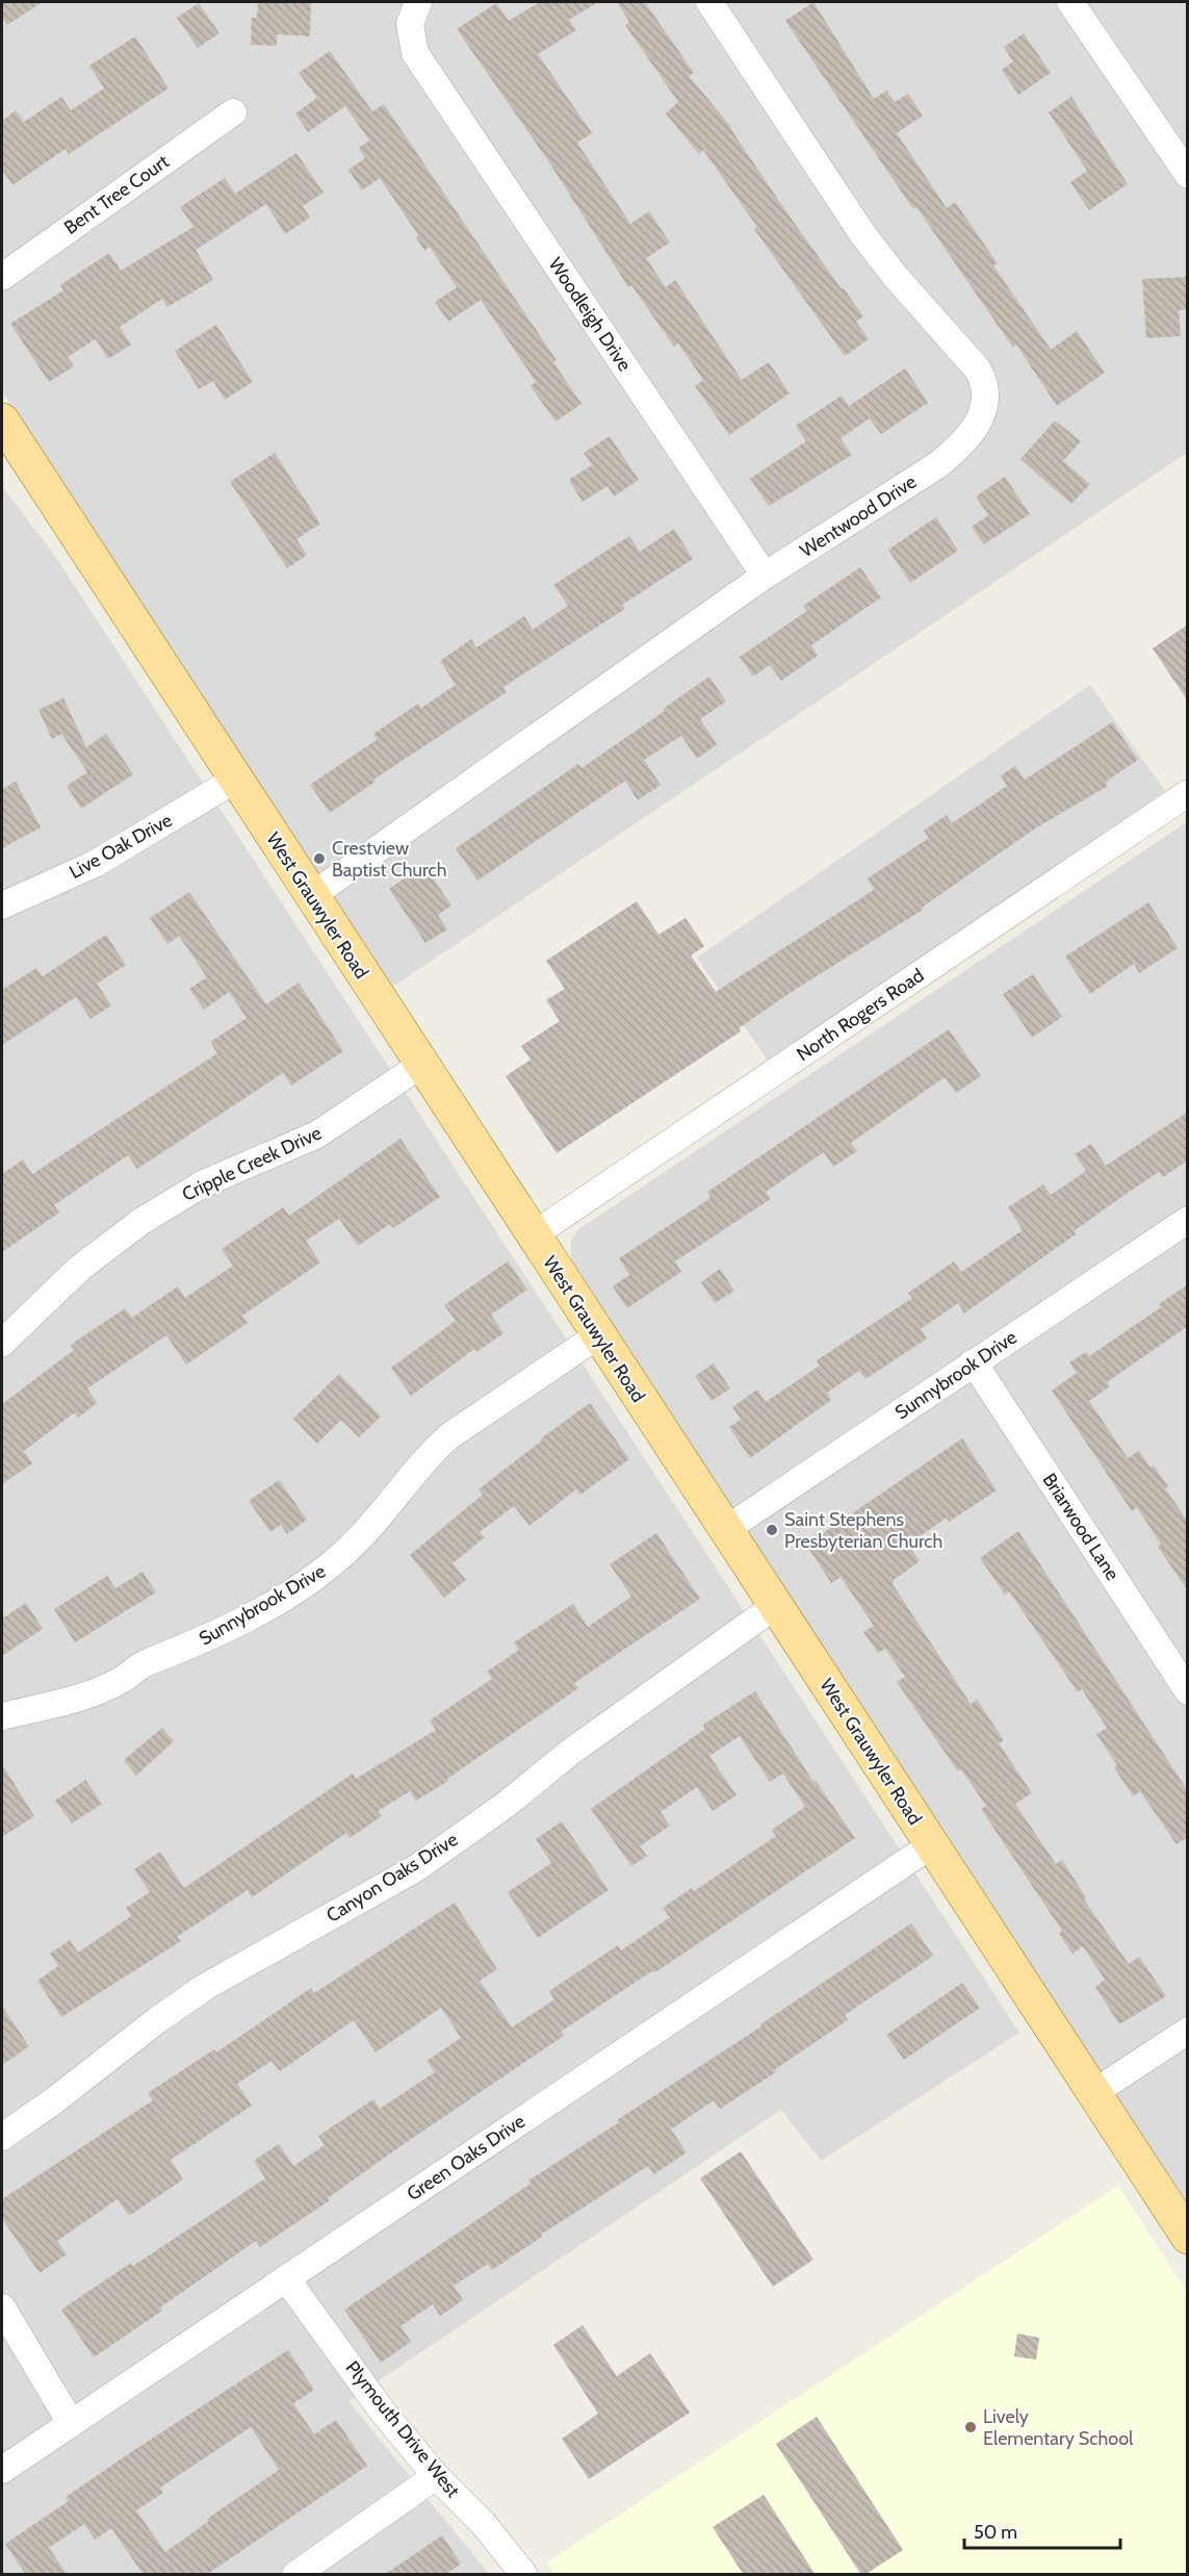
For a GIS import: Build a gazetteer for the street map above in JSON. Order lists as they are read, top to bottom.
{
  "streets": {
    "main road": ["West Grauwyler Road"],
    "street": [
      "Bent Tree Court",
      "Woodleigh Drive",
      "Wentwood Drive",
      "Live Oak Drive",
      "North Rogers Road",
      "Cripple Creek Drive",
      "Sunnybrook Drive",
      "Briarwood Lane",
      "Canyon Oaks Drive",
      "Green Oaks Drive",
      "Plymouth Drive West"
    ]
  },
  "crossings": [
    ["Woodleigh Drive", "Wentwood Drive"],
    ["Wentwood Drive", "West Grauwyler Road"],
    ["Live Oak Drive", "West Grauwyler Road"],
    ["West Grauwyler Road", "North Rogers Road"],
    ["West Grauwyler Road", "Cripple Creek Drive"],
    ["West Grauwyler Road", "Sunnybrook Drive"],
    ["West Grauwyler Road", "Canyon Oaks Drive"],
    ["West Grauwyler Road", "Green Oaks Drive"],
    ["Sunnybrook Drive", "Briarwood Lane"],
    ["Green Oaks Drive", "Plymouth Drive West"]
  ],
  "places": ["Crestview Baptist Church", "Saint Stephens Presbyterian Church", "Lively Elementary School"],
  "scale_bar": "50 m"
}
